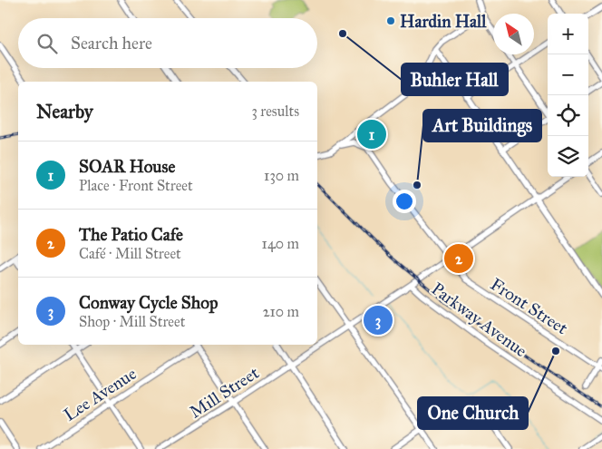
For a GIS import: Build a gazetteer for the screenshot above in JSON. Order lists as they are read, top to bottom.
{
  "streets": {
    "street": [
      "Front Street",
      "Parkway Avenue",
      "Mill Street",
      "Lee Avenue"
    ]
  },
  "crossings": [
    ["Front Street", "Mill Street"],
    ["Parkway Avenue", "Mill Street"]
  ],
  "places": [
    "Hardin Hall",
    "Buhler Hall",
    "Art Buildings",
    "One Church"
  ],
  "north": "top left",
  "page": {
    "map_buttons": ["+", "−"],
    "search": "Search here",
    "heading": ["Nearby", "3 results"],
    "pins": ["1", "2", "3"],
    "list": [
      {
        "mark": "1",
        "name": "SOAR House",
        "note": "Place · Front Street",
        "value": "130 m"
      },
      {
        "mark": "2",
        "name": "The Patio Cafe",
        "note": "Café · Mill Street",
        "value": "140 m"
      },
      {
        "mark": "3",
        "name": "Conway Cycle Shop",
        "note": "Shop · Mill Street",
        "value": "210 m"
      }
    ]
  }
}
